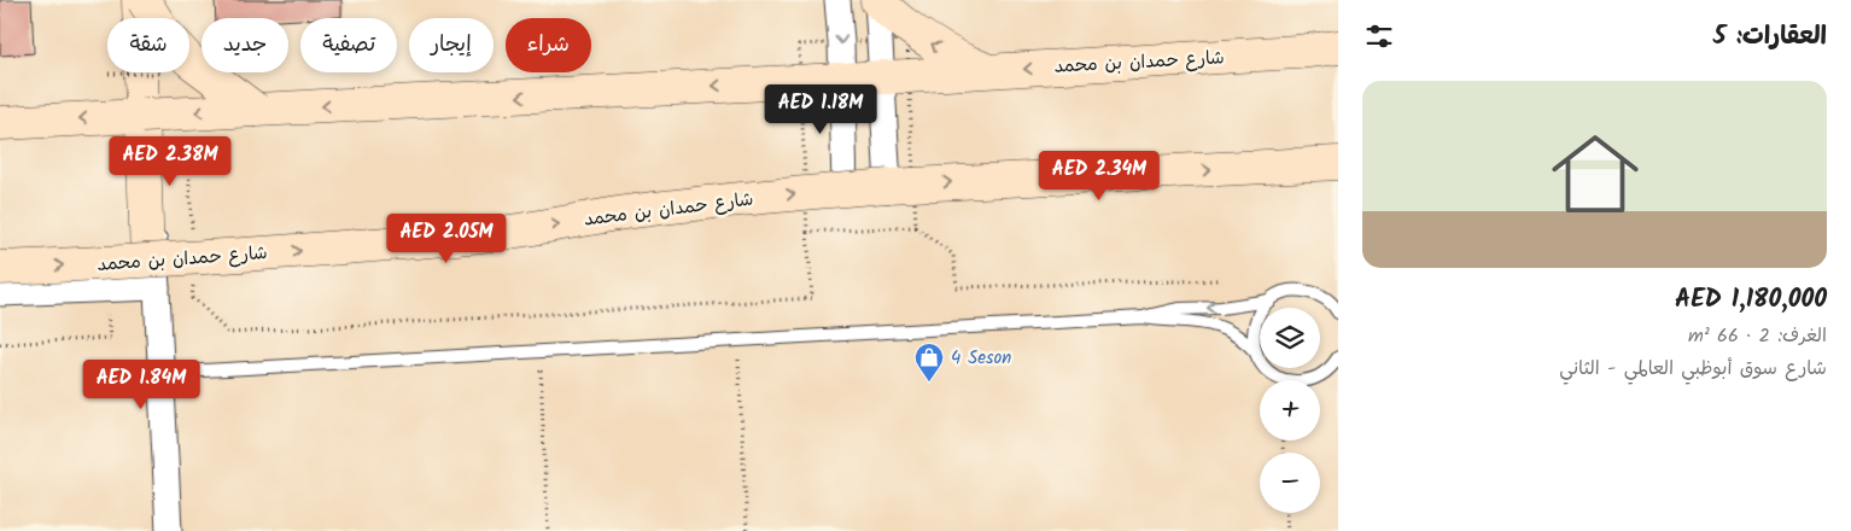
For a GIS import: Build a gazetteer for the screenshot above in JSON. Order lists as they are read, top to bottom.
{
  "streets": {
    "main road": ["شارع حمدان بن محمد"]
  },
  "places": {
    "shop": ["4 Seson"]
  },
  "page": {
    "heading": "العقارات: 5",
    "chip": [
      "شراء",
      "إيجار",
      "تصفية",
      "جديد",
      "شقة"
    ],
    "list": [
      {
        "name": "AED 1,180,000",
        "note": "الغرف: 2 · 66 m² · شارع سوق أبوظبي العالمي - الثاني"
      }
    ],
    "price": [
      "AED 1.18M",
      "AED 2.38M",
      "AED 2.34M",
      "AED 2.05M",
      "AED 1.84M"
    ],
    "map_buttons": ["+", "−"]
  }
}
